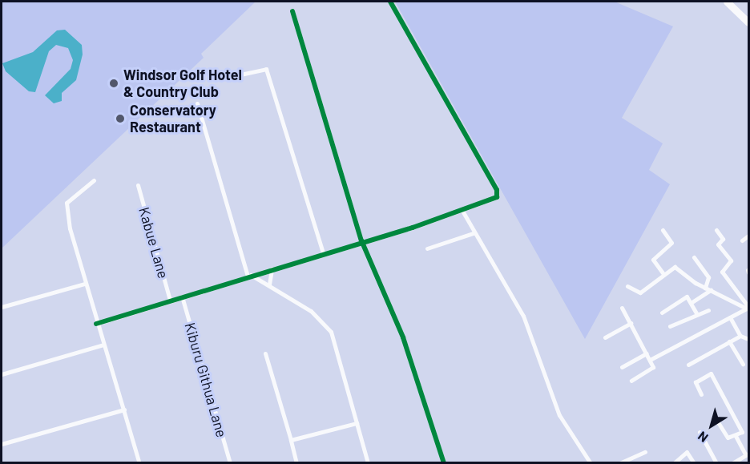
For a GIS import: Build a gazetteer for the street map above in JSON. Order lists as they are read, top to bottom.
{
  "streets": {
    "street": ["Kabue Lane", "Kiburu Githua Lane"]
  },
  "places": ["Windsor Golf Hotel & Country Club", "Conservatory Restaurant"],
  "north": "bottom left"
}
